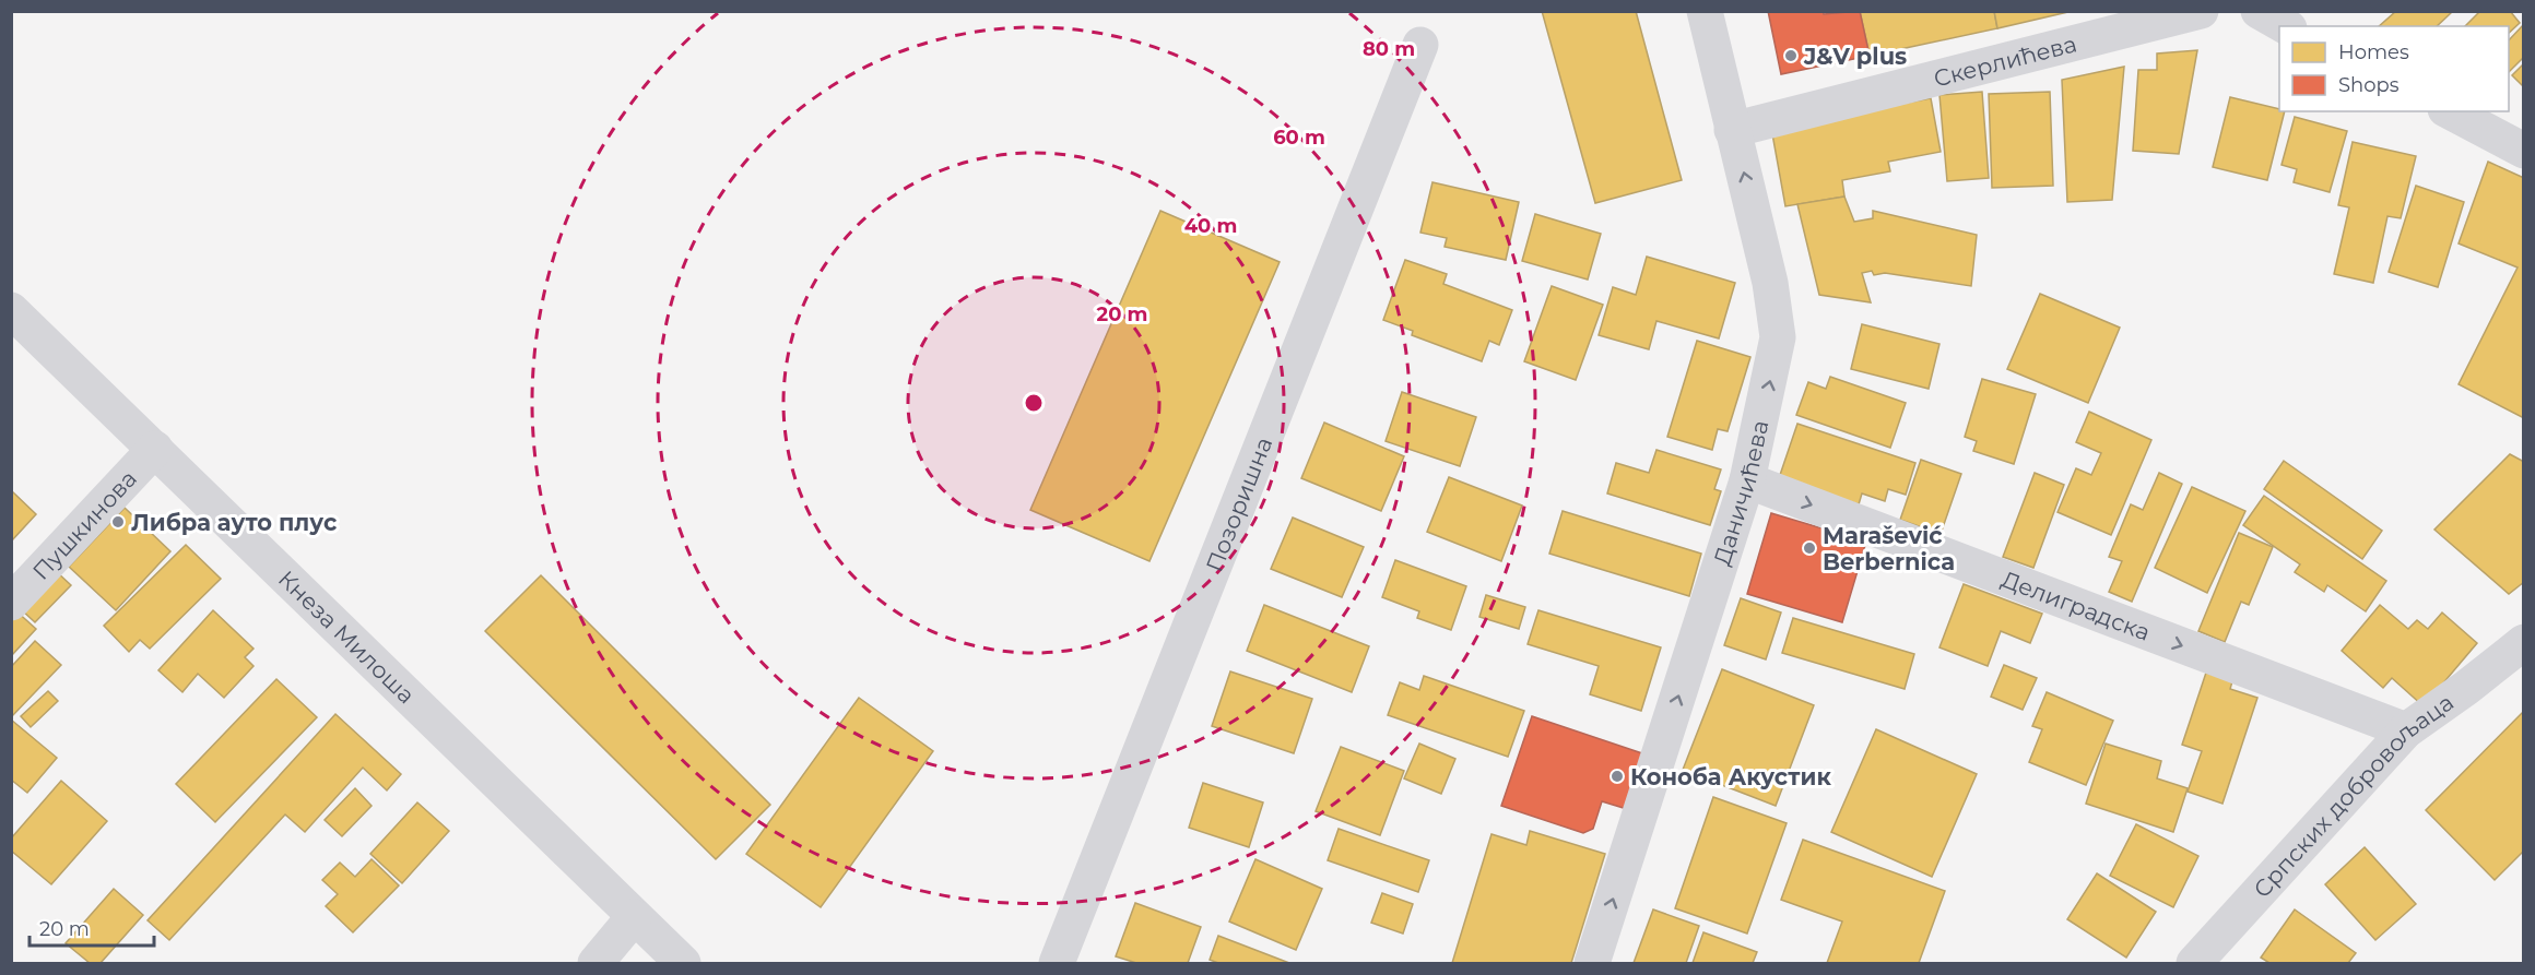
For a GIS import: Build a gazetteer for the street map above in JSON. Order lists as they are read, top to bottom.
{
  "streets": {
    "street": [
      "Скерлићева",
      "Даничићева",
      "Позоришна",
      "Пушкинова",
      "Делиградска",
      "Кнеза Милоша",
      "Српских добровољаца"
    ]
  },
  "crossings": [
    ["Скерлићева", "Даничићева"],
    ["Даничићева", "Делиградска"],
    ["Пушкинова", "Кнеза Милоша"],
    ["Делиградска", "Српских добровољаца"]
  ],
  "one_way": ["Даничићева", "Делиградска"],
  "places": [
    "J&V plus",
    "Либра ауто плус",
    "Marašević Berbernica",
    "Коноба Акустик"
  ],
  "legend": ["Homes", "Shops"],
  "scale_bar": "20 m",
  "rings": [
    "80 m",
    "60 m",
    "40 m",
    "20 m"
  ]
}
